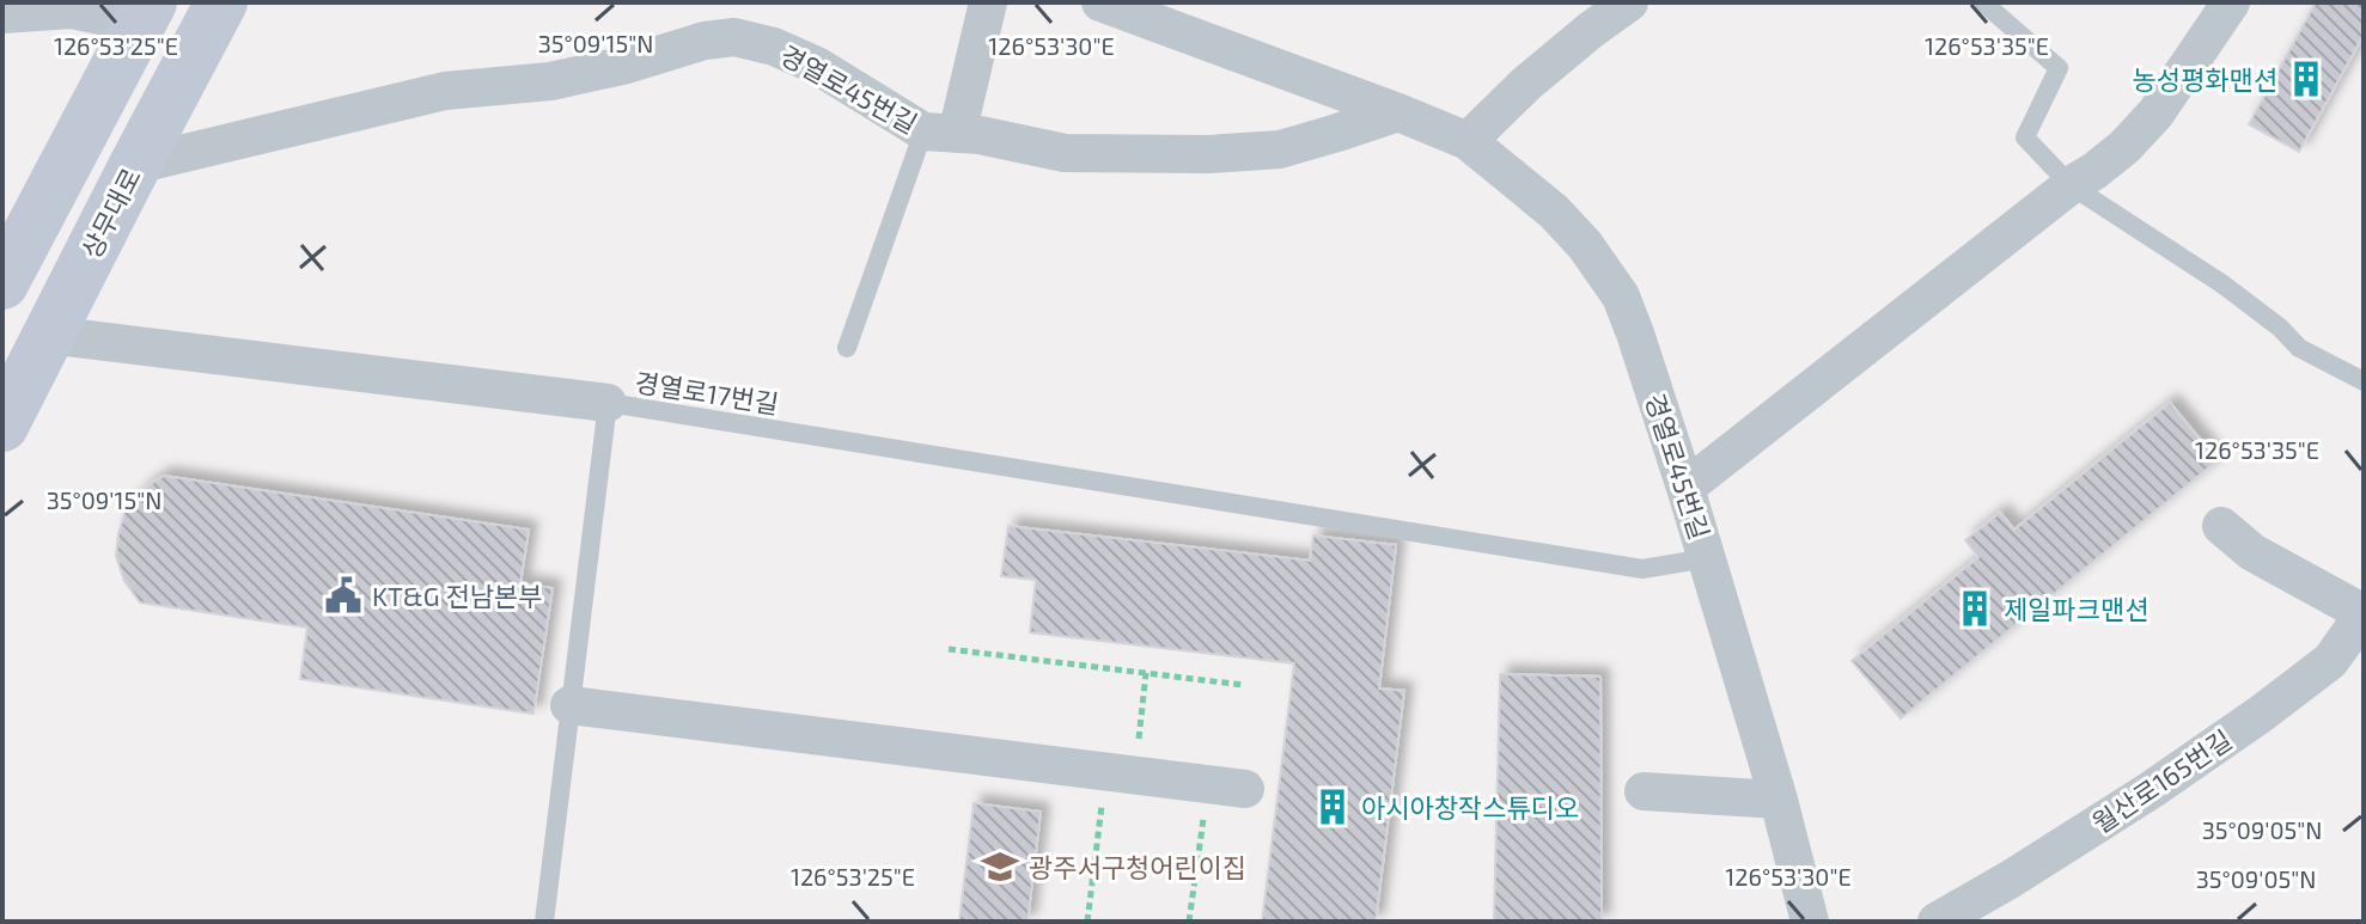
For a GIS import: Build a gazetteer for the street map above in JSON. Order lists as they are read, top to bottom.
{
  "streets": {
    "street": ["경열로45번길", "상무대로", "월산로165번길"],
    "lane": ["경열로17번길"]
  },
  "crossings": [
    ["경열로45번길", "상무대로"],
    ["경열로45번길", "경열로17번길"]
  ],
  "places": {
    "building": ["농성평화맨션", "제일파크맨션", "아시아창작스튜디오"],
    "public building": ["KT&G 전남본부"],
    "school or university": ["광주서구청어린이집"]
  },
  "coordinates": [
    "35°09'15\"N",
    "126°53'25\"E",
    "126°53'30\"E",
    "126°53'35\"E",
    "35°09'05\"N"
  ]
}
